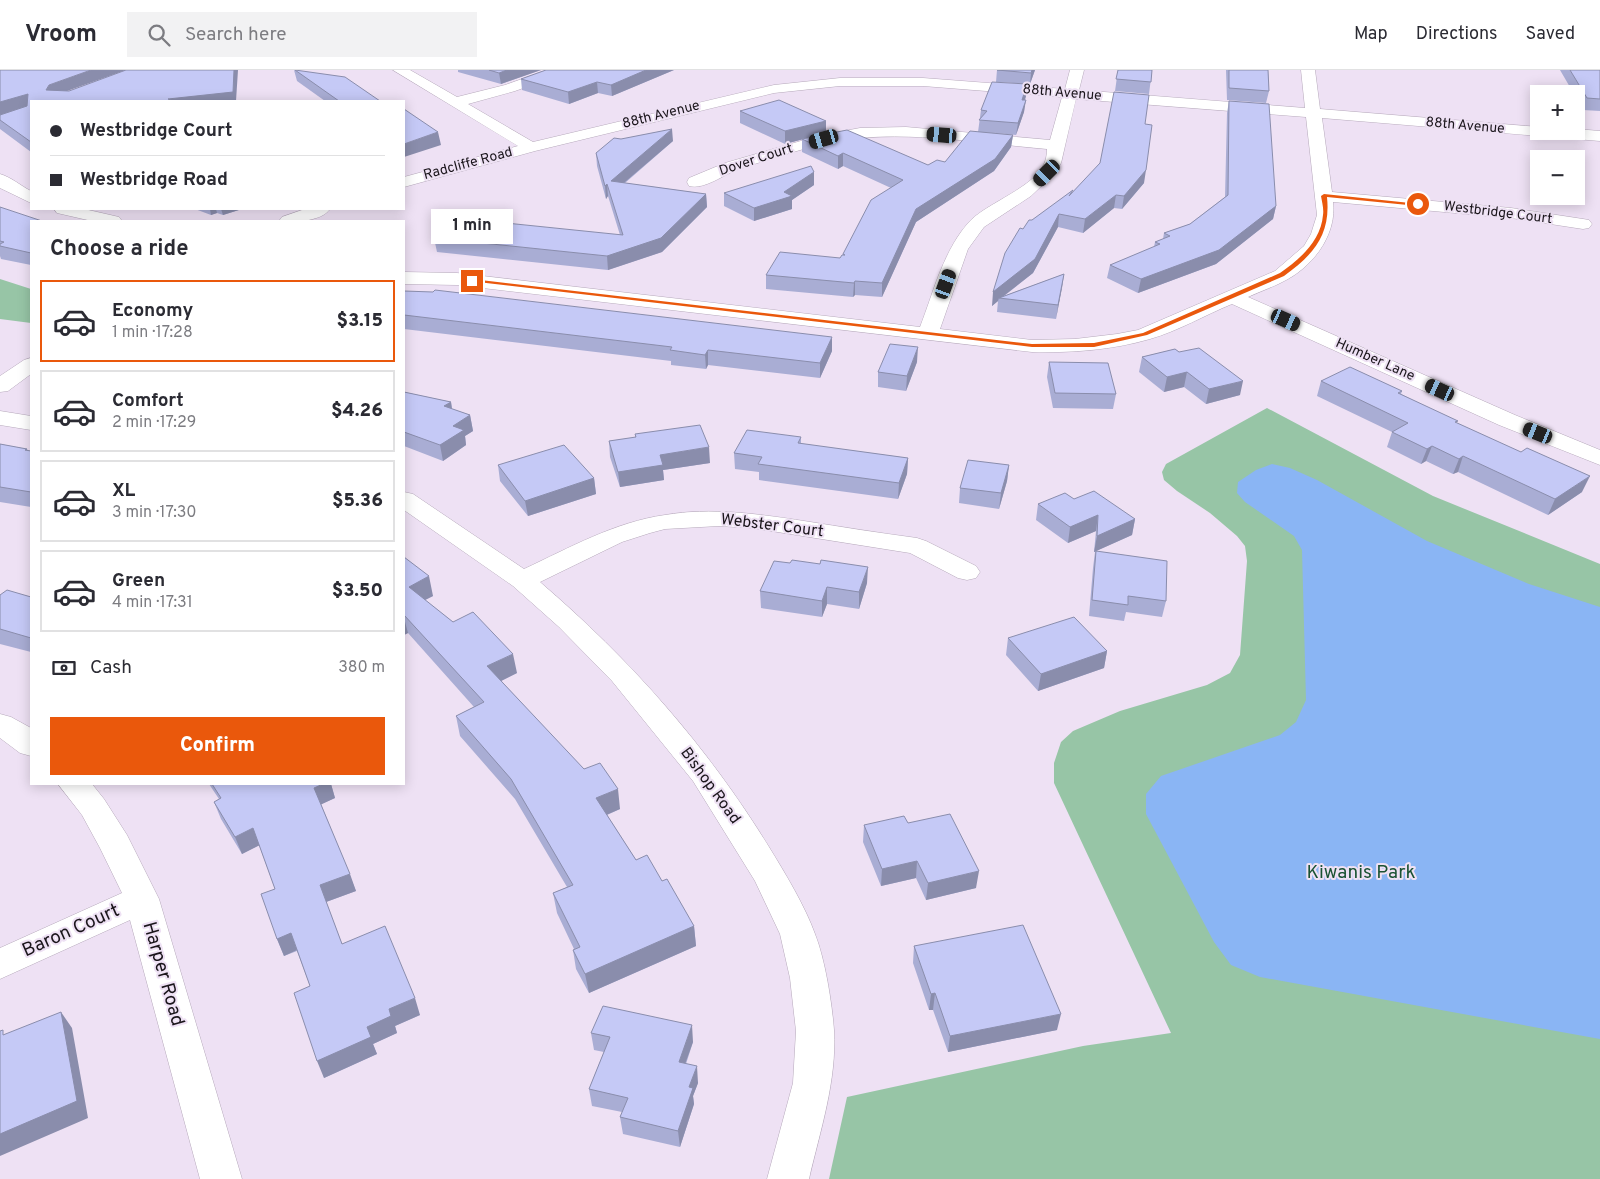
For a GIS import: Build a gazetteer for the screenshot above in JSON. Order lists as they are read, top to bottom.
{
  "streets": {
    "street": [
      "88th Avenue",
      "Dover Court",
      "Radcliffe Road",
      "Westbridge Court",
      "Humber Lane",
      "Webster Court",
      "Bishop Road",
      "Baron Court",
      "Harper Road"
    ]
  },
  "crossings": [
    ["88th Avenue", "Radcliffe Road"],
    ["Webster Court", "Bishop Road"],
    ["Baron Court", "Harper Road"]
  ],
  "parks": ["Kiwanis Park"],
  "page": {
    "header": "Vroom",
    "search": "Search here",
    "nav": ["Map", "Directions", "Saved"],
    "map_buttons": ["+", "−"],
    "banner": ["Westbridge Court", "Westbridge Road"],
    "bubble": "1 min",
    "heading": "Choose a ride",
    "list": [
      {
        "name": "Economy",
        "note": "1 min · 17:28",
        "value": "$3.15"
      },
      {
        "name": "Comfort",
        "note": "2 min · 17:29",
        "value": "$4.26"
      },
      {
        "name": "XL",
        "note": "3 min · 17:30",
        "value": "$5.36"
      },
      {
        "name": "Green",
        "note": "4 min · 17:31",
        "value": "$3.50"
      }
    ],
    "pay": ["Cash", "380 m"],
    "buttons": "Confirm"
  }
}
